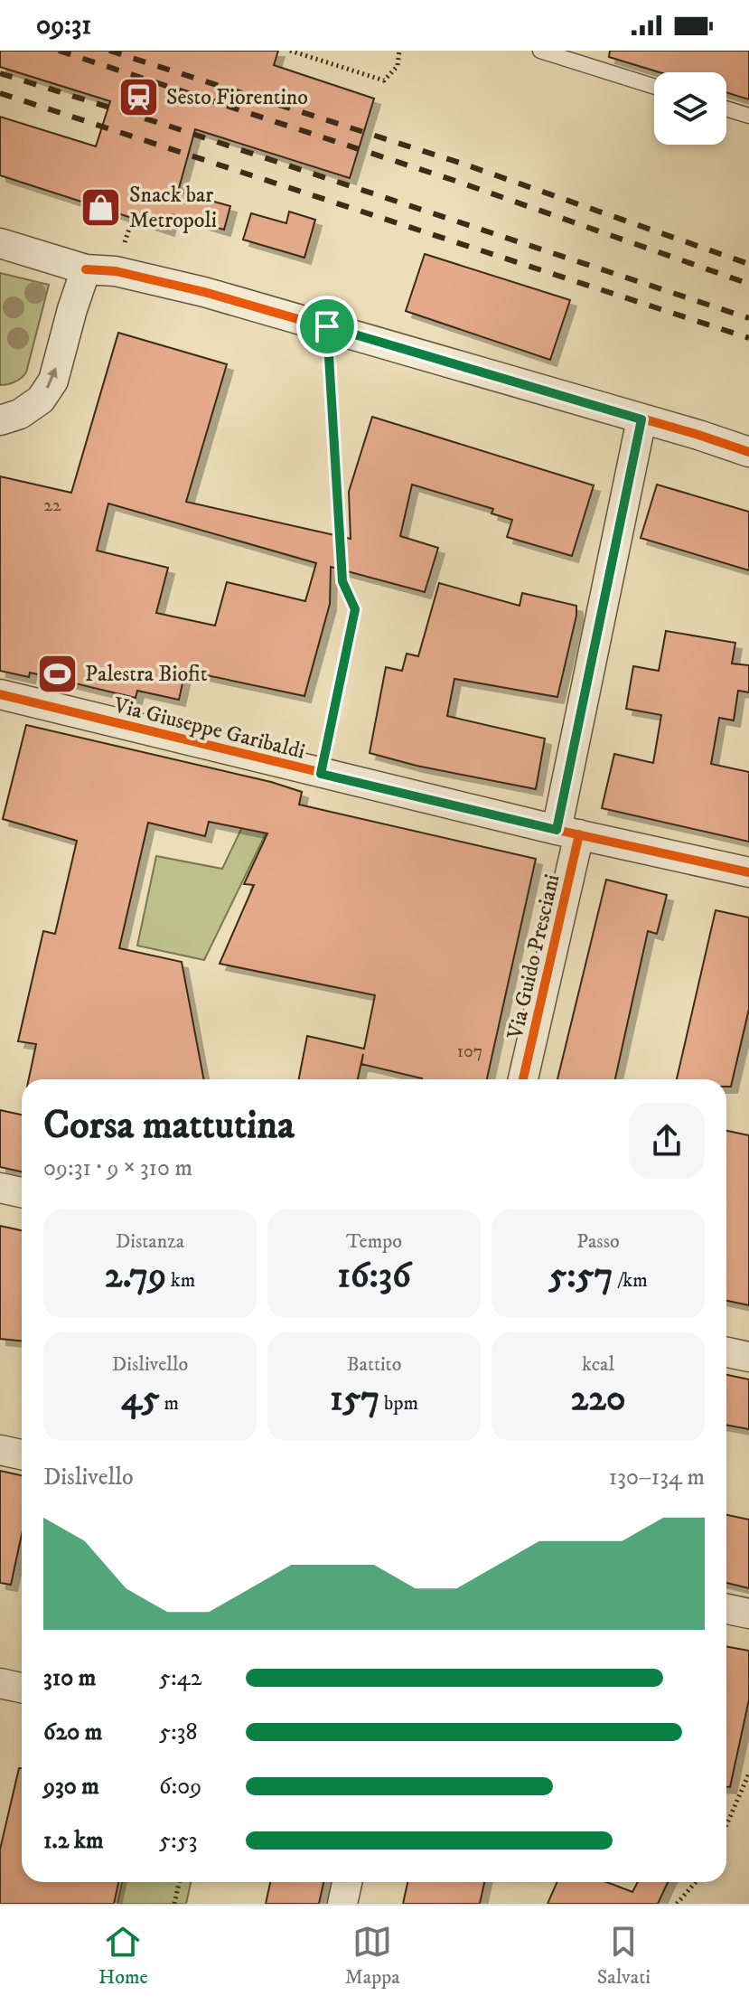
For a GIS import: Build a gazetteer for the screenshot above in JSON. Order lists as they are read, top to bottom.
{
  "streets": {
    "street": ["Via Giuseppe Garibaldi", "Via Guido Presciani"]
  },
  "crossings": [
    ["Via Giuseppe Garibaldi", "Via Guido Presciani"]
  ],
  "places": {
    "station": ["Sesto Fiorentino"],
    "shop": ["Snack bar Metropoli"],
    "sports": ["Palestra Biofit"]
  },
  "house_numbers": ["22", "107"],
  "page": {
    "status": "09:31",
    "heading": ["Corsa mattutina", "09:31 · 9 × 310 m"],
    "stats": [
      ["Distanza", "2.79 km"],
      ["Tempo", "16:36"],
      ["Passo", "5:57 /km"],
      ["Dislivello", "45 m"],
      ["Battito", "157 bpm"],
      ["kcal", "220"]
    ],
    "chart": ["Dislivello", "130–134 m"],
    "list": [
      {
        "name": "310 m",
        "note": "5:42"
      },
      {
        "name": "620 m",
        "note": "5:38"
      },
      {
        "name": "930 m",
        "note": "6:09"
      },
      {
        "name": "1.2 km",
        "note": "5:53"
      }
    ],
    "tabs": ["Home", "Mappa", "Salvati"]
  }
}
